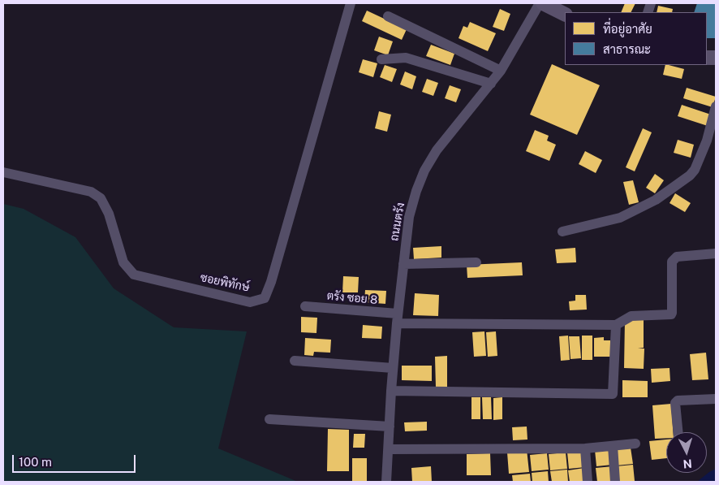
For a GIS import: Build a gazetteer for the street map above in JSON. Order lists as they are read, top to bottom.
{
  "streets": {
    "street": ["ถนนตรัง", "ซอยพิทักษ์", "ตรัง ซอย 8"]
  },
  "crossings": [
    ["ถนนตรัง", "ตรัง ซอย 8"]
  ],
  "legend": ["ที่อยู่อาศัย", "สาธารณะ"],
  "scale_bar": "100 m",
  "north": "bottom"
}
